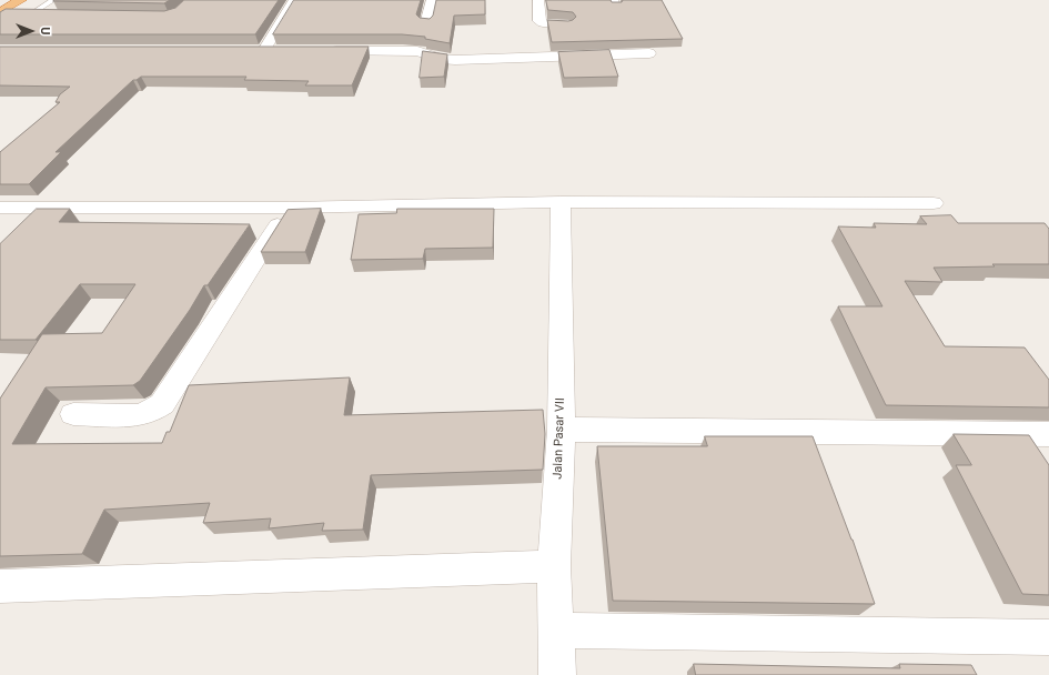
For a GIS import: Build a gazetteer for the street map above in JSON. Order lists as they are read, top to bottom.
{
  "streets": {
    "street": ["Jalan Pasar VII"]
  },
  "north": "right"
}
